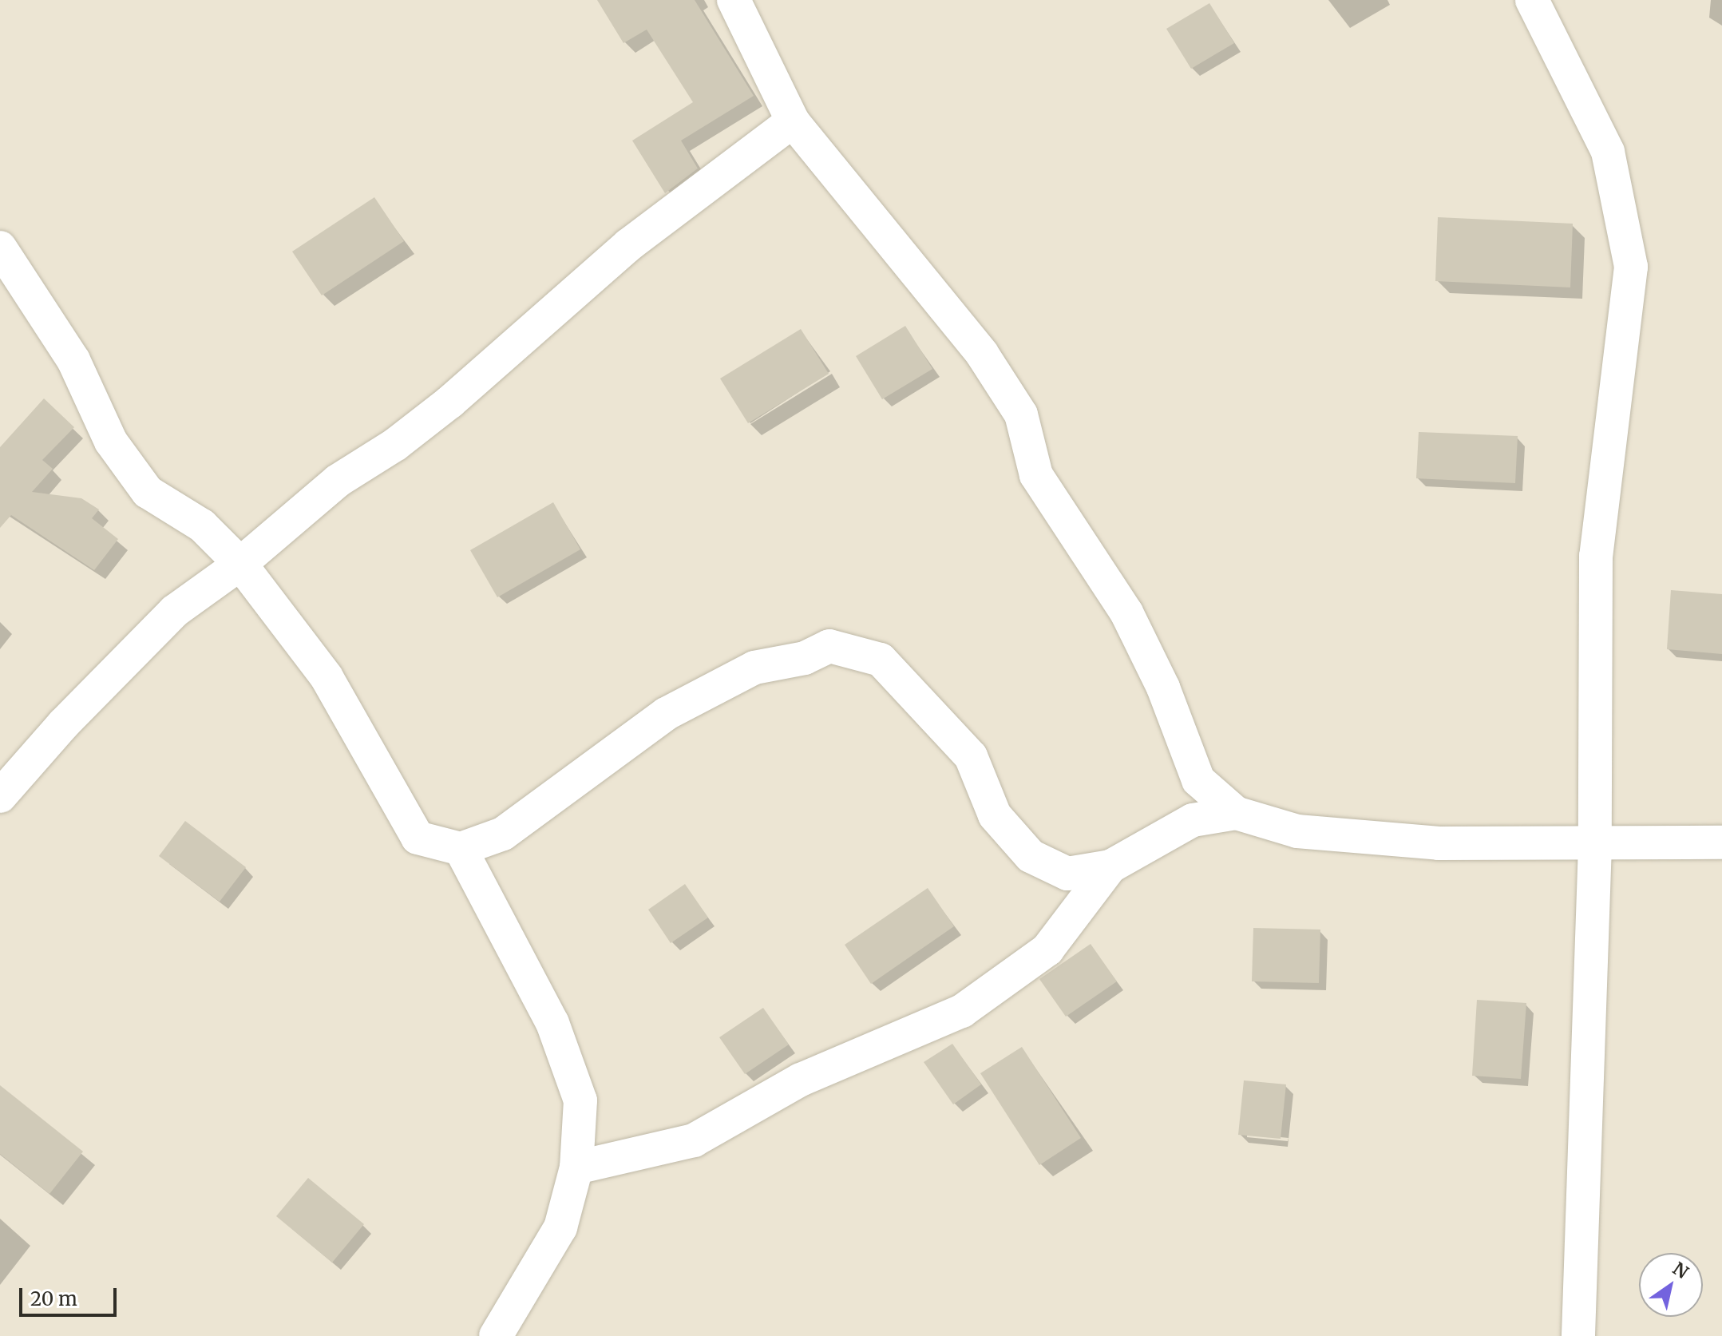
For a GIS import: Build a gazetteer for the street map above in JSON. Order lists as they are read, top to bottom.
{
  "scale_bar": "20 m",
  "north": "top right"
}
